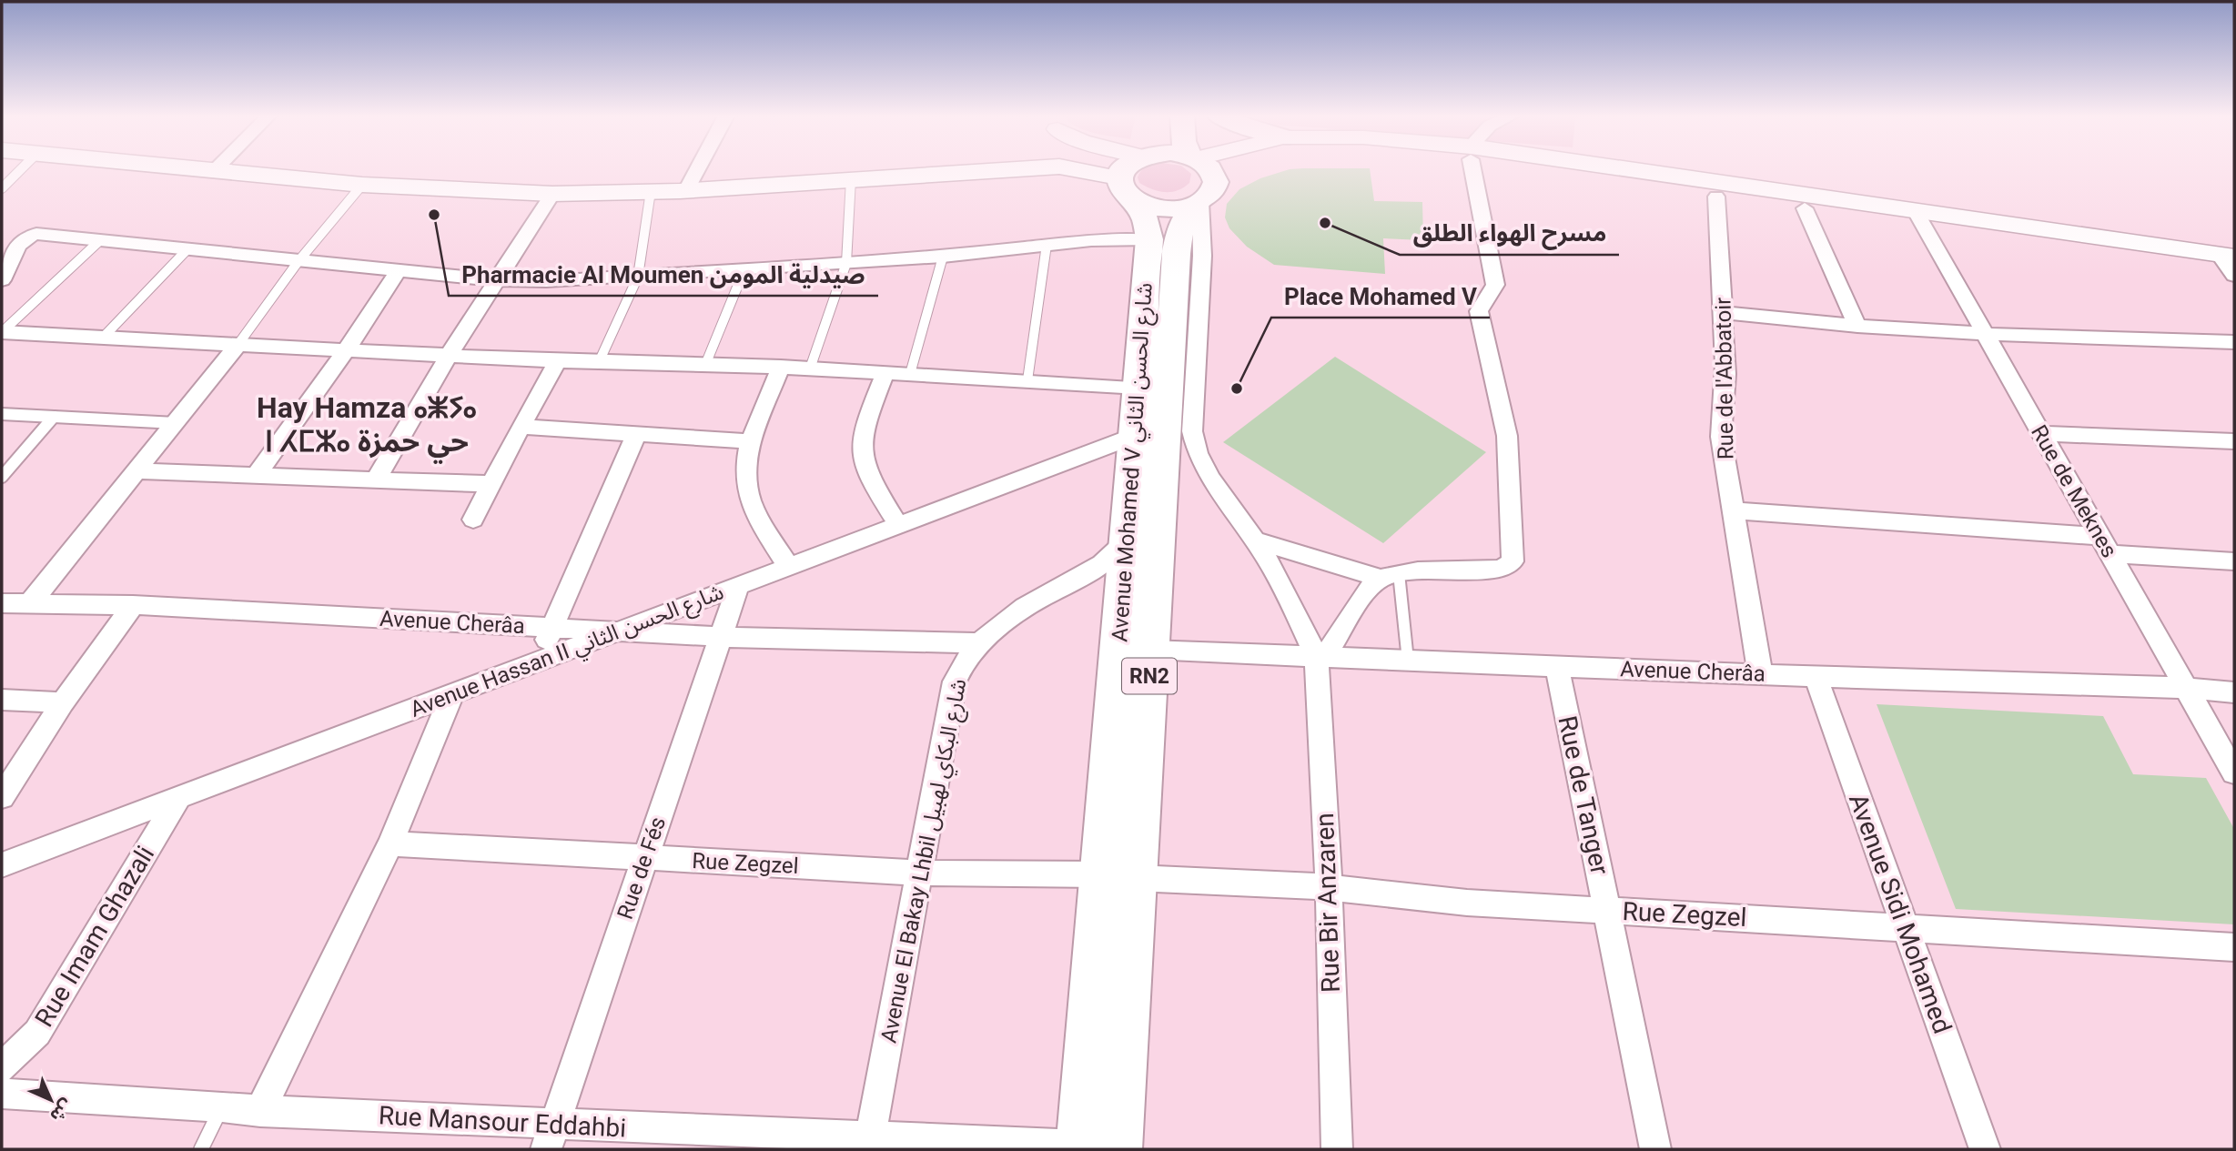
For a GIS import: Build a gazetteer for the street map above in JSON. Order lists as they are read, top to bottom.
{
  "streets": {
    "highway": ["Avenue Mohamed V شارع الحسن الثاني", "RN2"],
    "street": [
      "Rue de l'Abbatoir",
      "Rue de Meknes",
      "Avenue Cherâa",
      "Avenue Hassan II شارع الحسن الثاني",
      "Rue de Tanger",
      "Avenue El Bakay Lhbil شارع البكاي لهبيل",
      "Rue Zegzel",
      "Rue de Fés",
      "Rue Bir Anzaren",
      "Avenue Sidi Mohamed",
      "Rue Imam Ghazali",
      "Rue Mansour Eddahbi"
    ]
  },
  "crossings": [
    ["Rue de l'Abbatoir", "Avenue Cherâa"],
    ["Avenue Mohamed V شارع الحسن الثاني", "Avenue Cherâa"],
    ["Avenue Mohamed V شارع الحسن الثاني", "Avenue Hassan II شارع الحسن الثاني"],
    ["Avenue Mohamed V شارع الحسن الثاني", "Avenue El Bakay Lhbil شارع البكاي لهبيل"],
    ["Avenue Mohamed V شارع الحسن الثاني", "Rue Zegzel"],
    ["Avenue Mohamed V شارع الحسن الثاني", "Rue Mansour Eddahbi"],
    ["Rue de Meknes", "Avenue Cherâa"],
    ["Avenue Cherâa", "Avenue Hassan II شارع الحسن الثاني"],
    ["Avenue Cherâa", "Rue de Tanger"],
    ["Avenue Cherâa", "Avenue El Bakay Lhbil شارع البكاي لهبيل"],
    ["Avenue Cherâa", "Rue de Fés"],
    ["Avenue Cherâa", "Rue Bir Anzaren"],
    ["Avenue Cherâa", "Avenue Sidi Mohamed"],
    ["Avenue Hassan II شارع الحسن الثاني", "Rue de Fés"],
    ["Avenue Hassan II شارع الحسن الثاني", "Rue Imam Ghazali"],
    ["Rue de Tanger", "Rue Zegzel"],
    ["Avenue El Bakay Lhbil شارع البكاي لهبيل", "Rue Zegzel"],
    ["Avenue El Bakay Lhbil شارع البكاي لهبيل", "Rue Mansour Eddahbi"],
    ["Rue Zegzel", "Rue de Fés"],
    ["Rue Zegzel", "Rue Bir Anzaren"],
    ["Rue Zegzel", "Avenue Sidi Mohamed"],
    ["Rue de Fés", "Rue Mansour Eddahbi"]
  ],
  "districts": ["Hay Hamza ⴰⵥⵢⴰ ⵏ ⵃⵎⵣⴰ حي حمزة"],
  "places": ["Pharmacie Al Moumen صيدلية المومن", "مسرح الهواء الطلق", "Place Mohamed V"],
  "north": "bottom right"
}
